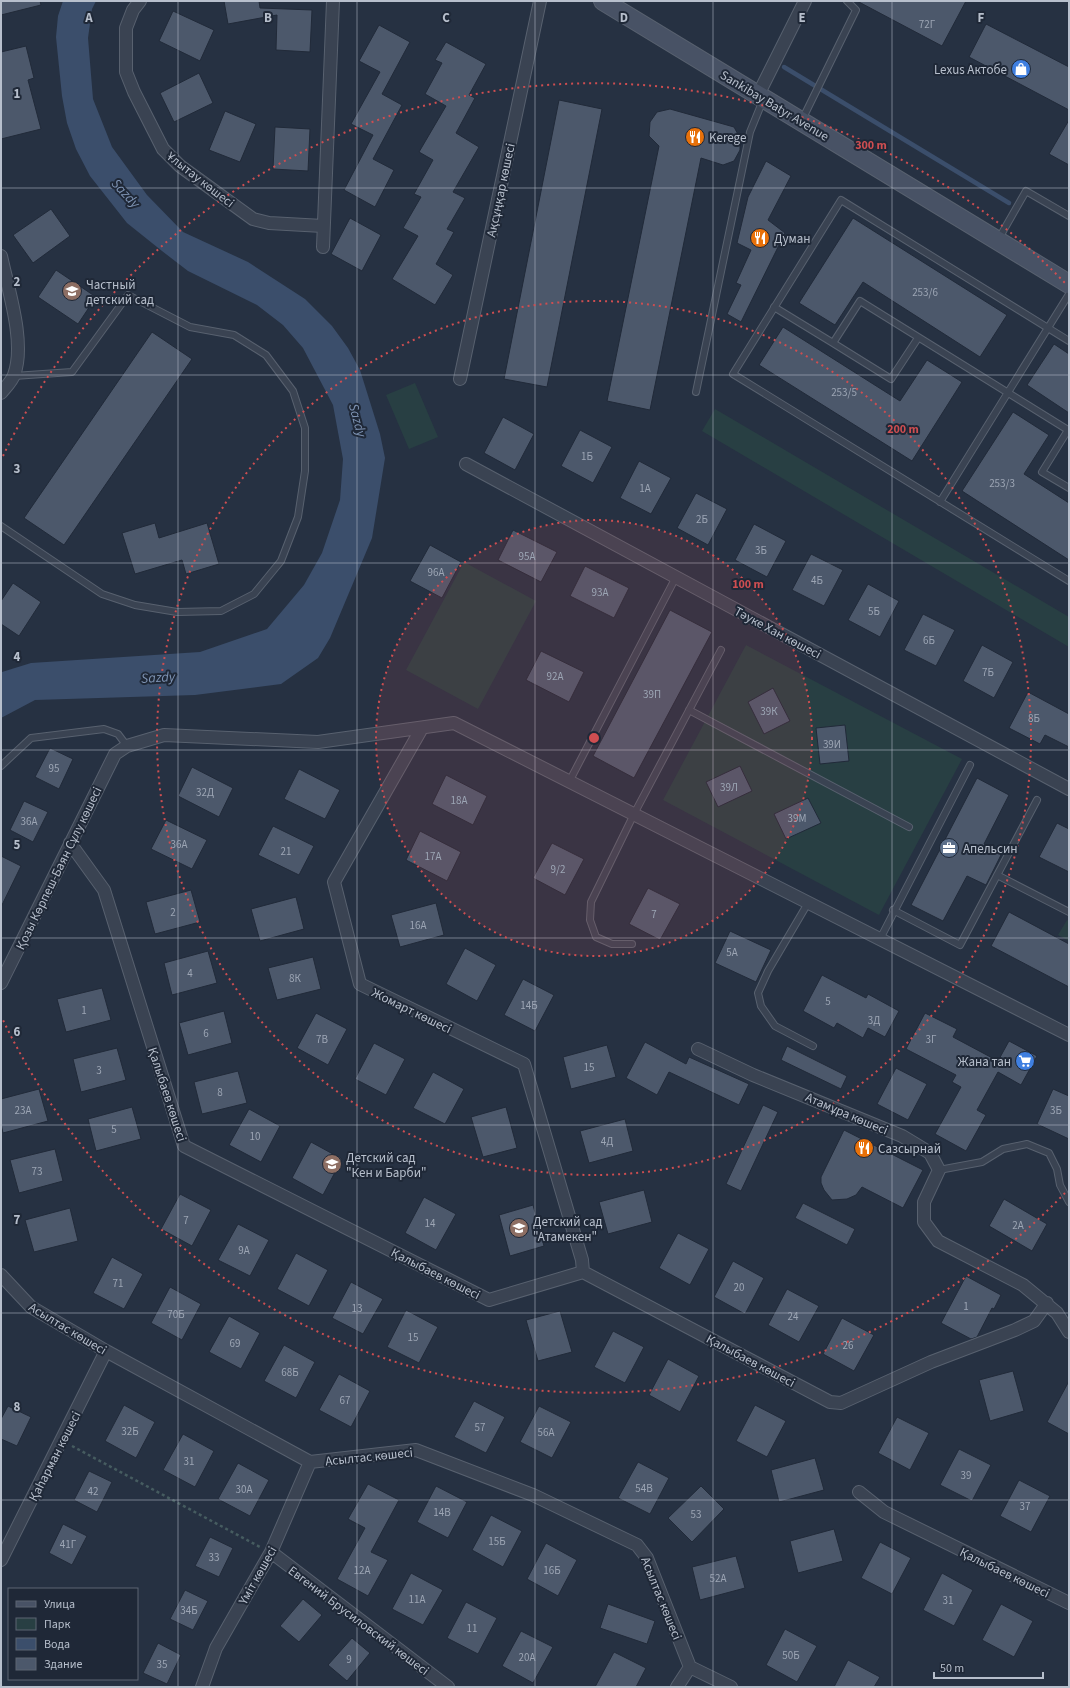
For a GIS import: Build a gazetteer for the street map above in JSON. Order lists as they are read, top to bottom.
{
  "streets": {
    "main road": ["Sankibay Batyr Avenue"],
    "street": [
      "Ұлытау көшесі",
      "Ақсұңқар көшесі",
      "Тәуке Хан көшесі",
      "Қозы Көрпеш-Баян Сұлу көшесі",
      "Жомарт көшесі",
      "Қалыбаев көшесі",
      "Атамұра көшесі",
      "Асылтас көшесі",
      "Қаһарман көшесі",
      "Үміт көшесі",
      "Евгений Брусиловский көшесі"
    ]
  },
  "crossings": [
    ["Қозы Көрпеш-Баян Сұлу көшесі", "Қалыбаев көшесі"],
    ["Жомарт көшесі", "Қалыбаев көшесі"],
    ["Асылтас көшесі", "Қаһарман көшесі"],
    ["Асылтас көшесі", "Үміт көшесі"],
    ["Үміт көшесі", "Евгений Брусиловский көшесі"]
  ],
  "water": ["Sazdy"],
  "places": {
    "shop": ["Lexus Актобе"],
    "restaurant": ["Kerege", "Думан", "Сазсырнай"],
    "school or university": ["Частный детский сад", "Детский сад \"Кен и Барби\"", "Детский сад \"Атамекен\""],
    "office": ["Апельсин"],
    "supermarket": ["Жана тан"]
  },
  "house_numbers": [
    "72Г",
    "253/6",
    "253/5",
    "1Б",
    "253/3",
    "1А",
    "2Б",
    "3Б",
    "95А",
    "96А",
    "4Б",
    "93А",
    "5Б",
    "6Б",
    "7Б",
    "92А",
    "39П",
    "39К",
    "8Б",
    "39И",
    "95",
    "39Л",
    "32Д",
    "18А",
    "39М",
    "36А",
    "36А",
    "21",
    "17А",
    "9/2",
    "2",
    "7",
    "16А",
    "5А",
    "4",
    "8К",
    "5",
    "14Б",
    "1",
    "3Д",
    "6",
    "7В",
    "3Г",
    "15",
    "3",
    "8",
    "23А",
    "3Б",
    "5",
    "10",
    "4Д",
    "73",
    "7",
    "14",
    "2А",
    "9А",
    "71",
    "20",
    "1",
    "13",
    "70Б",
    "24",
    "15",
    "69",
    "26",
    "68Б",
    "67",
    "57",
    "32Б",
    "56А",
    "31",
    "39",
    "54В",
    "30А",
    "42",
    "37",
    "14В",
    "53",
    "15Б",
    "41Г",
    "33",
    "12А",
    "16Б",
    "52А",
    "11А",
    "31",
    "34Б",
    "11",
    "50Б",
    "20А",
    "9",
    "35"
  ],
  "legend": [
    "Улица",
    "Парк",
    "Вода",
    "Здание"
  ],
  "scale_bar": "50 m",
  "grid": {
    "columns": [
      "A",
      "B",
      "C",
      "D",
      "E",
      "F"
    ],
    "rows": [
      "1",
      "2",
      "3",
      "4",
      "5",
      "6",
      "7",
      "8"
    ]
  },
  "rings": ["300 m", "200 m", "100 m"]
}
